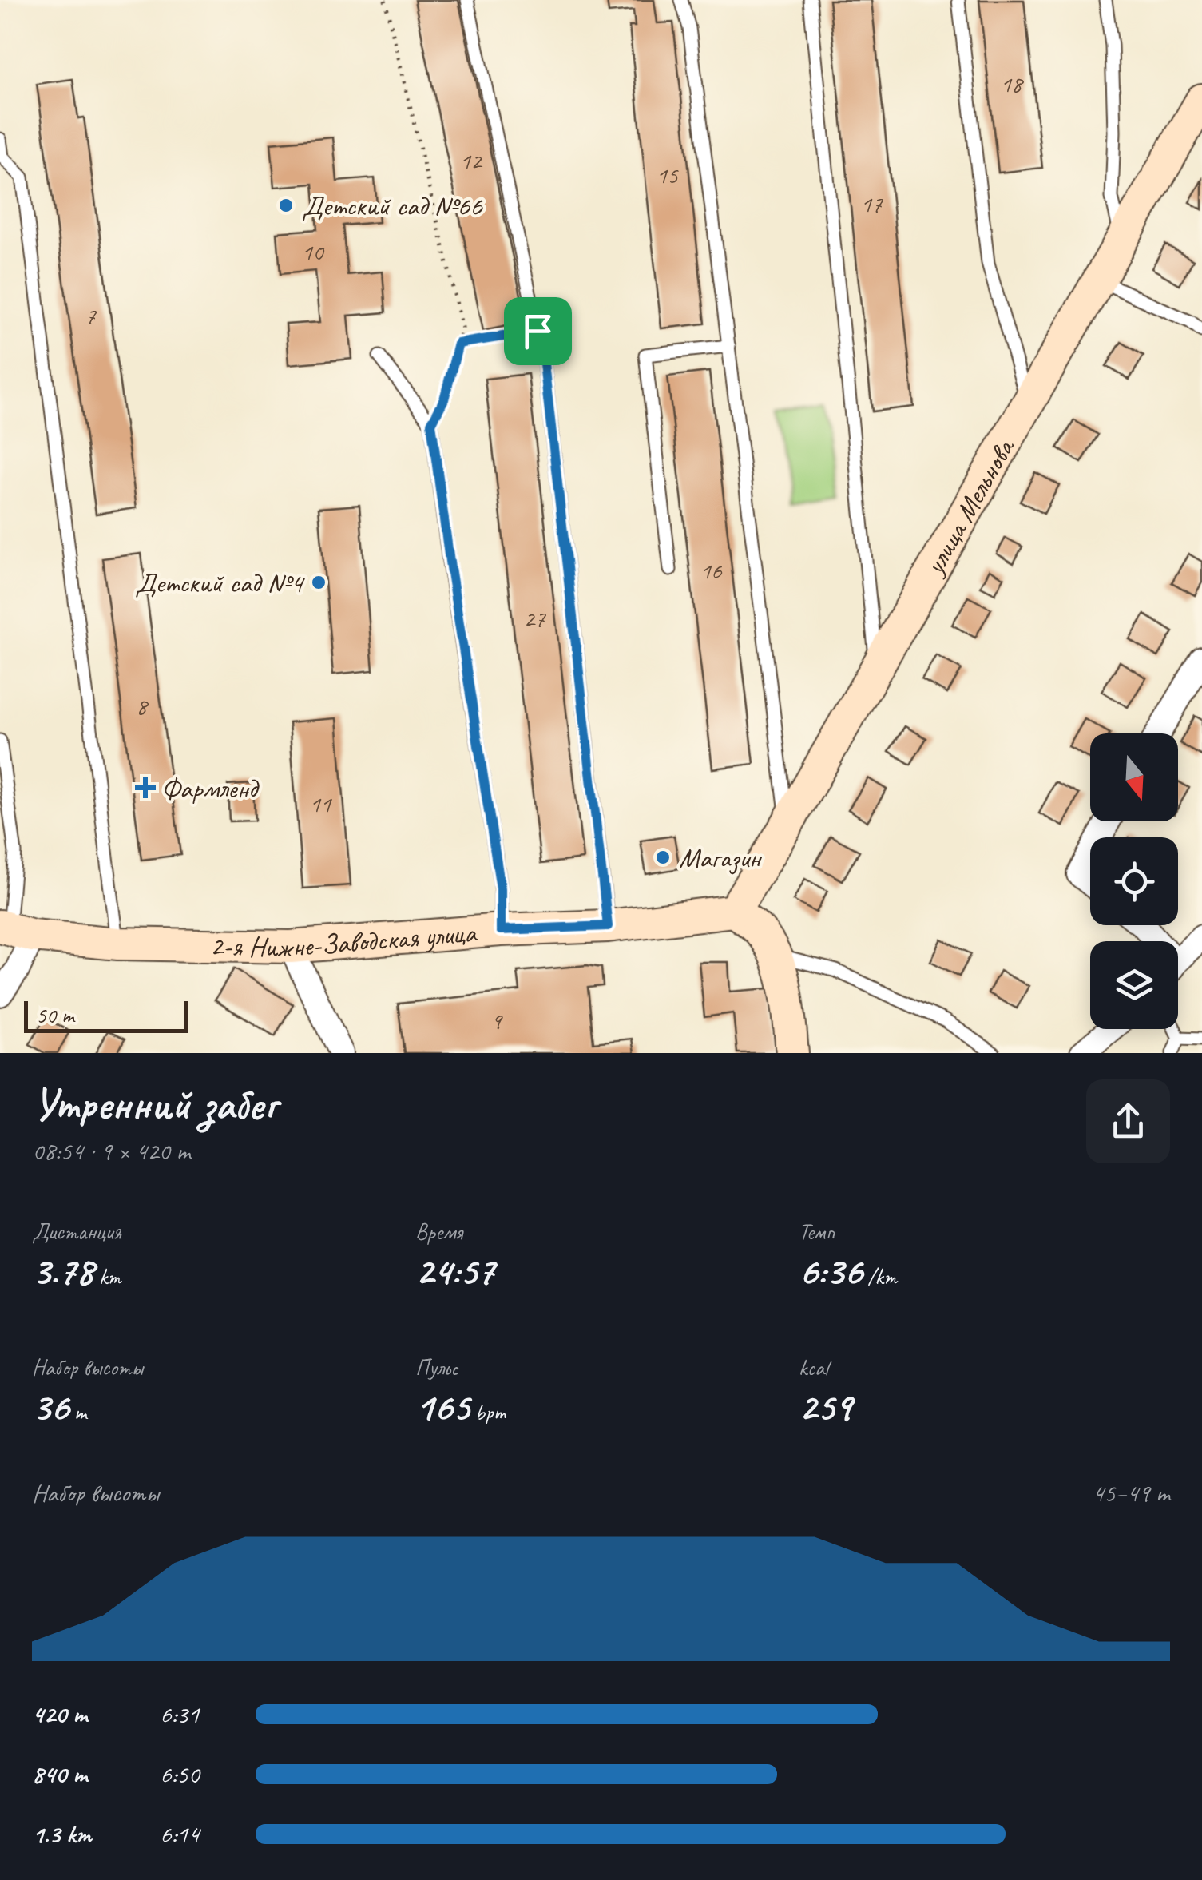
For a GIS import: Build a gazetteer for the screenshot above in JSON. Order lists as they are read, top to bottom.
{
  "streets": {
    "main road": ["улица Мельнова", "2-я Нижне-Заводская улица"]
  },
  "crossings": [
    ["улица Мельнова", "2-я Нижне-Заводская улица"]
  ],
  "places": {
    "other": ["Детский сад №66", "Детский сад №4", "Магазин"],
    "health": ["Фармленд"]
  },
  "house_numbers": [
    "18",
    "12",
    "15",
    "17",
    "10",
    "7",
    "16",
    "27",
    "8",
    "11",
    "9"
  ],
  "scale_bar": "50 m",
  "north": "bottom",
  "page": {
    "scale": "50 m",
    "heading": ["Утренний забег", "08:54 · 9 × 420 m"],
    "stats": [
      ["Дистанция", "3.78 km"],
      ["Время", "24:57"],
      ["Темп", "6:36 /km"],
      ["Набор высоты", "36 m"],
      ["Пульс", "165 bpm"],
      ["kcal", "259"]
    ],
    "chart": ["Набор высоты", "45–49 m"],
    "list": [
      {
        "name": "420 m",
        "note": "6:31"
      },
      {
        "name": "840 m",
        "note": "6:50"
      },
      {
        "name": "1.3 km",
        "note": "6:14"
      }
    ]
  }
}
